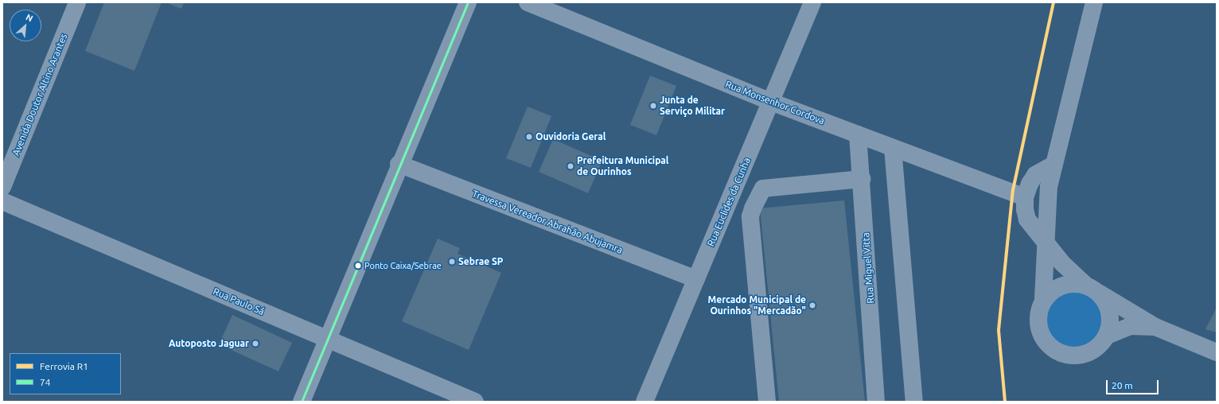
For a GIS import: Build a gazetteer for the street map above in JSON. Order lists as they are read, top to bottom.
{
  "streets": {
    "street": [
      "Avenida Doutor Altino Arantes",
      "Rua Monsenhor Cordova",
      "Rua Euclides da Cunha",
      "Travessa Vereador Abrahão Abujamra",
      "Rua Miguel Vitta",
      "Rua Paulo Sá"
    ]
  },
  "crossings": [
    ["Rua Monsenhor Cordova", "Rua Euclides da Cunha"],
    ["Rua Monsenhor Cordova", "Rua Miguel Vitta"],
    ["Rua Euclides da Cunha", "Travessa Vereador Abrahão Abujamra"]
  ],
  "places": [
    "Junta de Serviço Militar",
    "Ouvidoria Geral",
    "Prefeitura Municipal de Ourinhos",
    "Sebrae SP",
    "Ponto Caixa/Sebrae",
    "Mercado Municipal de Ourinhos \"Mercadão\"",
    "Autoposto Jaguar"
  ],
  "lines": ["rail line R1", "transit line 74"],
  "legend": ["Ferrovia R1", "74"],
  "scale_bar": "20 m",
  "north": "top right"
}
